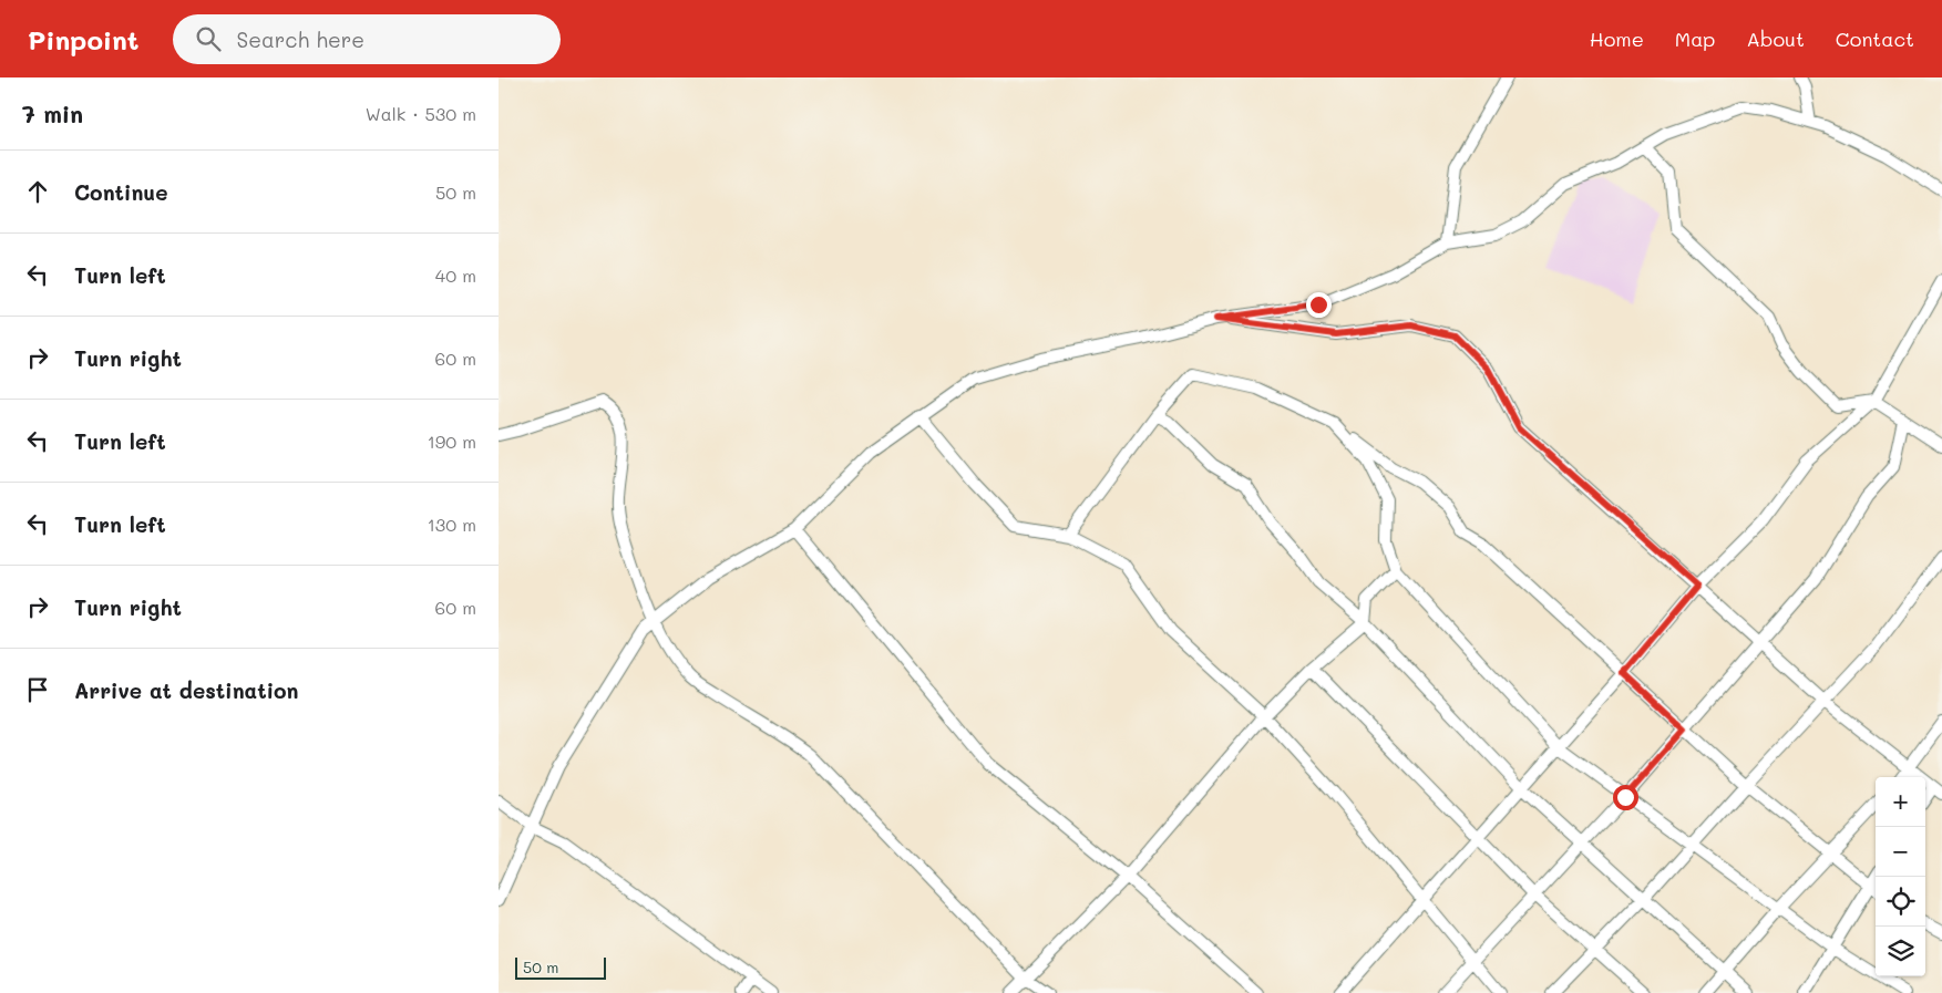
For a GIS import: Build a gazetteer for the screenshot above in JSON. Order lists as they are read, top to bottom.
{
  "scale_bar": "50 m",
  "page": {
    "header": "Pinpoint",
    "search": "Search here",
    "nav": [
      "Home",
      "Map",
      "About",
      "Contact"
    ],
    "heading": ["7 min", "Walk · 530 m"],
    "list": [
      ["Continue", "50 m"],
      ["Turn left", "40 m"],
      ["Turn right", "60 m"],
      ["Turn left", "190 m"],
      ["Turn left", "130 m"],
      ["Turn right", "60 m"],
      "Arrive at destination"
    ],
    "map_buttons": ["+", "−"],
    "scale": "50 m"
  }
}
